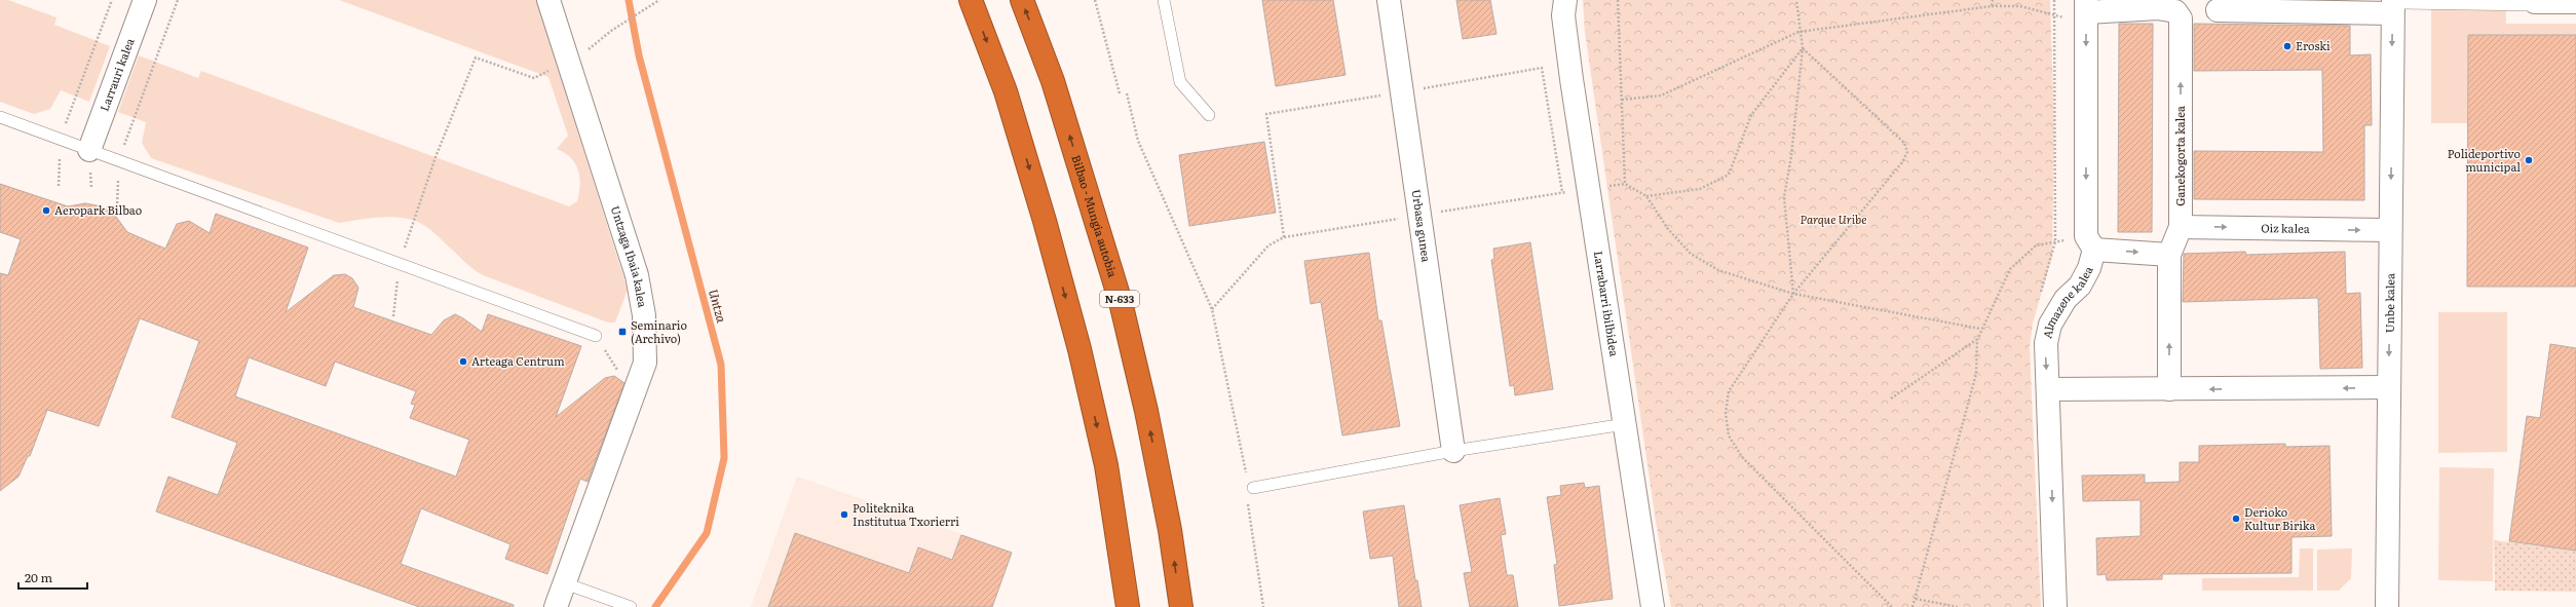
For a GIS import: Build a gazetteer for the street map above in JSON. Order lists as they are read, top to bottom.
{
  "streets": {
    "highway": ["Bilbao - Mungia autobia", "N-633"],
    "street": [
      "Larrauri kalea",
      "Ganekogorta kalea",
      "Urbasa gunea",
      "Oiz kalea",
      "Untzaga Ibaia kalea",
      "Almazene kalea",
      "Unbe kalea",
      "Larrabarri ibilbidea"
    ]
  },
  "crossings": [
    ["Ganekogorta kalea", "Oiz kalea"],
    ["Ganekogorta kalea", "Almazene kalea"],
    ["Oiz kalea", "Unbe kalea"]
  ],
  "one_way": ["Ganekogorta kalea", "Almazene kalea", "Unbe kalea"],
  "water": ["Untza"],
  "parks": ["Parque Uribe"],
  "places": {
    "other": [
      "Eroski",
      "Polideportivo municipal",
      "Aeropark Bilbao",
      "Arteaga Centrum",
      "Politeknika Institutua Txorierri",
      "Derioko Kultur Birika"
    ],
    "transit": ["Seminario (Archivo)"]
  },
  "scale_bar": "20 m"
}
